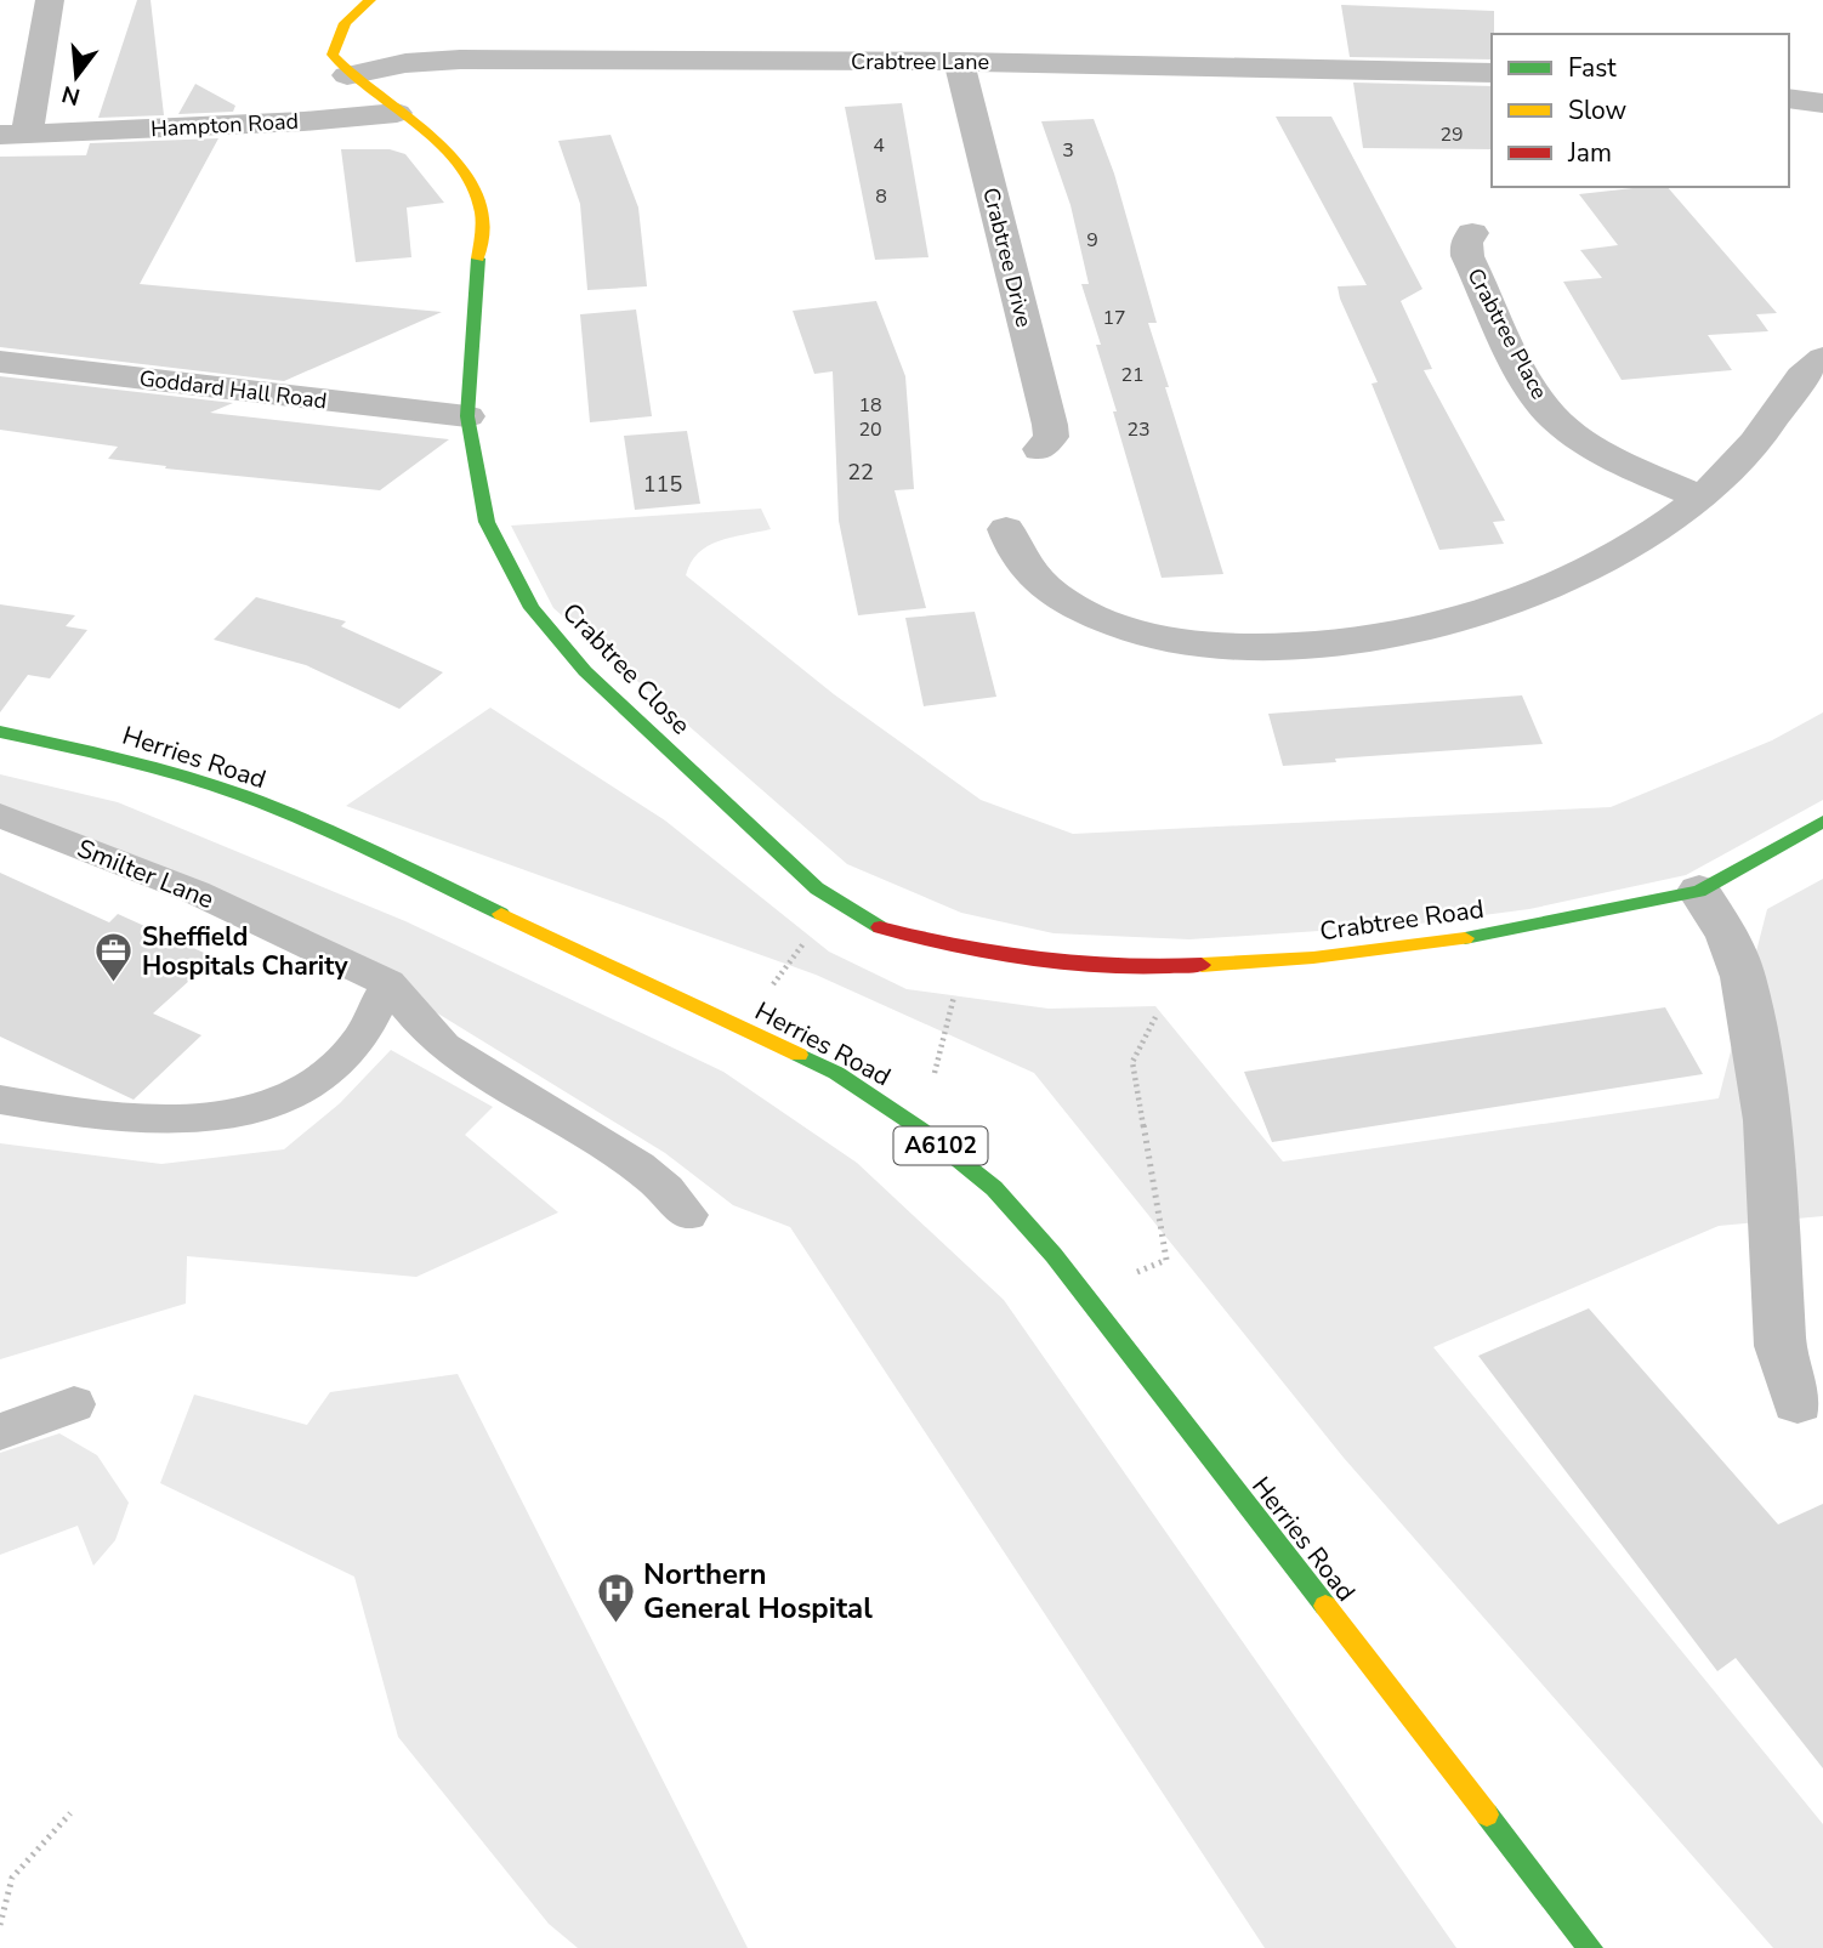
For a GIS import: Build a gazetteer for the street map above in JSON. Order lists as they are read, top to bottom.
{
  "streets": {
    "street": [
      "Crabtree Lane",
      "Hampton Road",
      "Crabtree Drive",
      "Crabtree Place",
      "Goddard Hall Road",
      "Crabtree Close",
      "Herries Road",
      "Crabtree Road",
      "A6102"
    ],
    "lane": ["Smilter Lane"]
  },
  "crossings": [
    ["Crabtree Lane", "Crabtree Drive"],
    ["Crabtree Lane", "Crabtree Close"],
    ["Hampton Road", "Crabtree Close"],
    ["Goddard Hall Road", "Crabtree Close"],
    ["Crabtree Close", "Crabtree Road"]
  ],
  "places": {
    "office": ["Sheffield Hospitals Charity"],
    "hospital": ["Northern General Hospital"]
  },
  "house_numbers": [
    "29",
    "4",
    "3",
    "8",
    "9",
    "17",
    "21",
    "18",
    "20",
    "23",
    "22",
    "115"
  ],
  "legend": ["Fast", "Slow", "Jam"],
  "north": "bottom"
}
